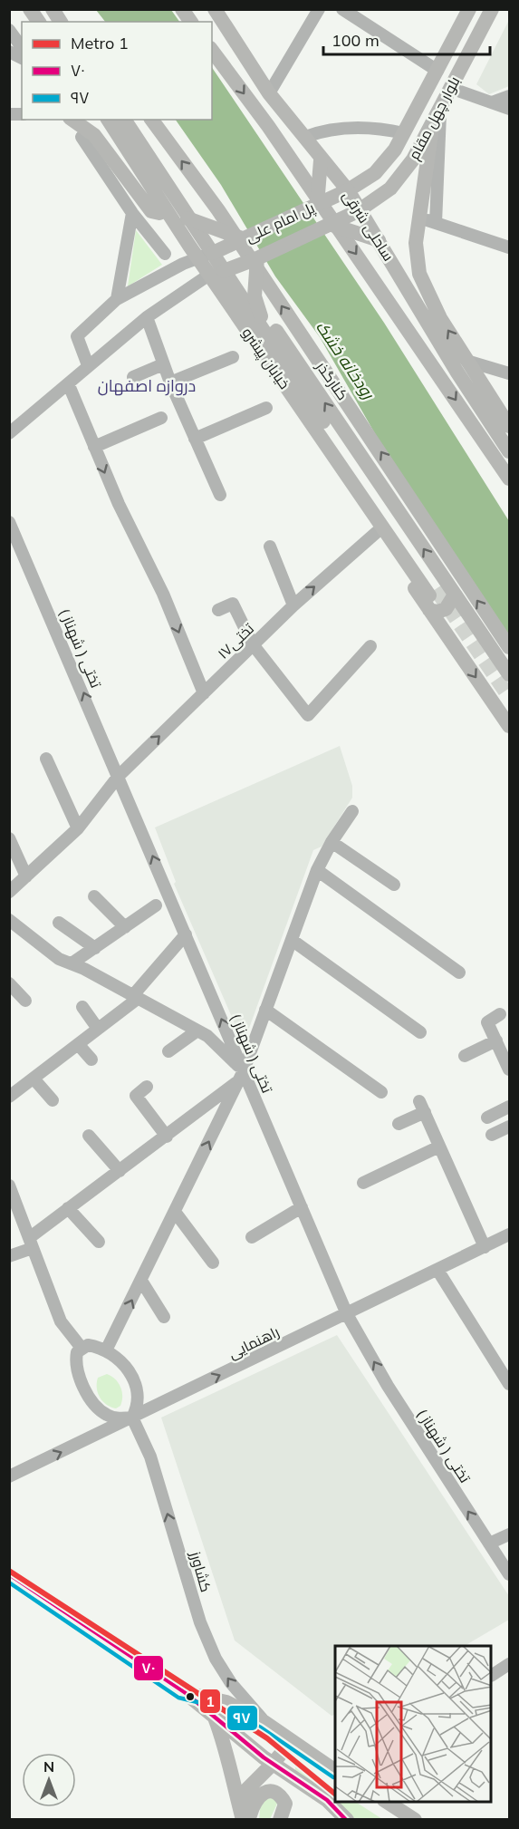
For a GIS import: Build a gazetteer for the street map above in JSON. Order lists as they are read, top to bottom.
{
  "streets": {
    "main road": [
      "بلوار چهل مقام",
      "پل امام علی",
      "ساحلی شرقی",
      "خیابان پیشرو",
      "کنارگذر"
    ],
    "street": [
      "تختی۱۷",
      "تختی ( شهناز )",
      "راهنمایی",
      "کشاورز"
    ]
  },
  "crossings": [
    ["بلوار چهل مقام", "پل امام علی"],
    ["بلوار چهل مقام", "ساحلی شرقی"],
    ["پل امام علی", "ساحلی شرقی"],
    ["پل امام علی", "خیابان پیشرو"],
    ["تختی۱۷", "تختی ( شهناز )"],
    ["تختی ( شهناز )", "راهنمایی"],
    ["راهنمایی", "کشاورز"]
  ],
  "one_way": ["تختی۱۷", "راهنمایی", "کشاورز"],
  "districts": ["دروازه اصفهان"],
  "water": ["رودخانه خشک"],
  "lines": ["metro line 1", "transit line ۷۰", "transit line ۹۷"],
  "legend": ["Metro 1", "۷۰", "۹۷"],
  "scale_bar": "100 m",
  "north": "top"
}
